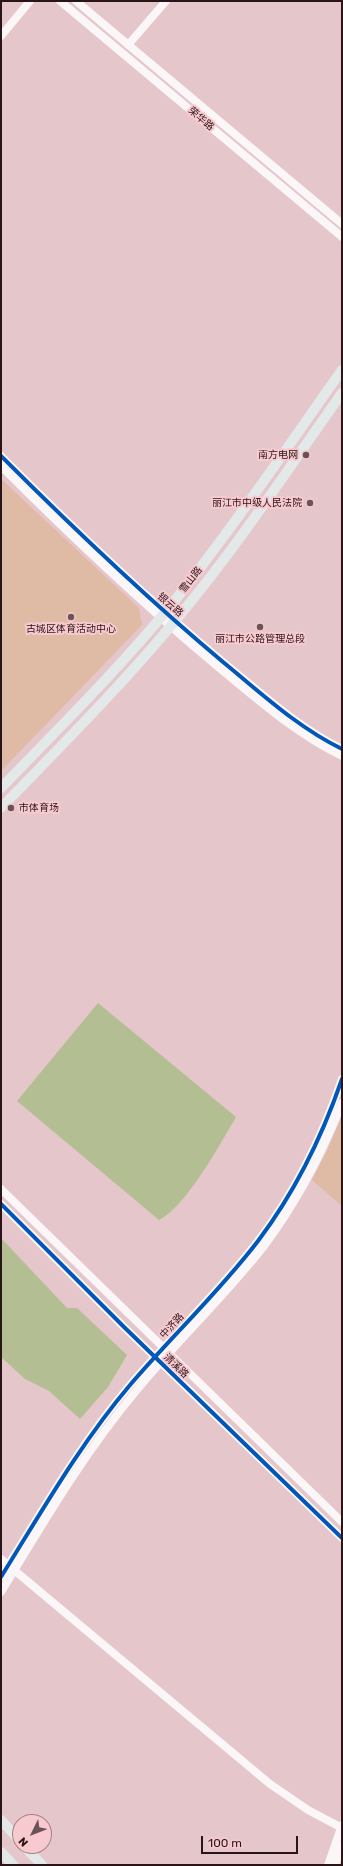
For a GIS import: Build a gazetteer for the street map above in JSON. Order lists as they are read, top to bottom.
{
  "streets": {
    "main road": ["雪山路"],
    "street": [
      "荣华路",
      "银云路",
      "中济路",
      "清溪路"
    ]
  },
  "crossings": [
    ["雪山路", "银云路"],
    ["中济路", "清溪路"]
  ],
  "places": [
    "南方电网",
    "丽江市中级人民法院",
    "古城区体育活动中心",
    "丽江市公路管理总段",
    "市体育场"
  ],
  "scale_bar": "100 m",
  "north": "bottom left"
}
